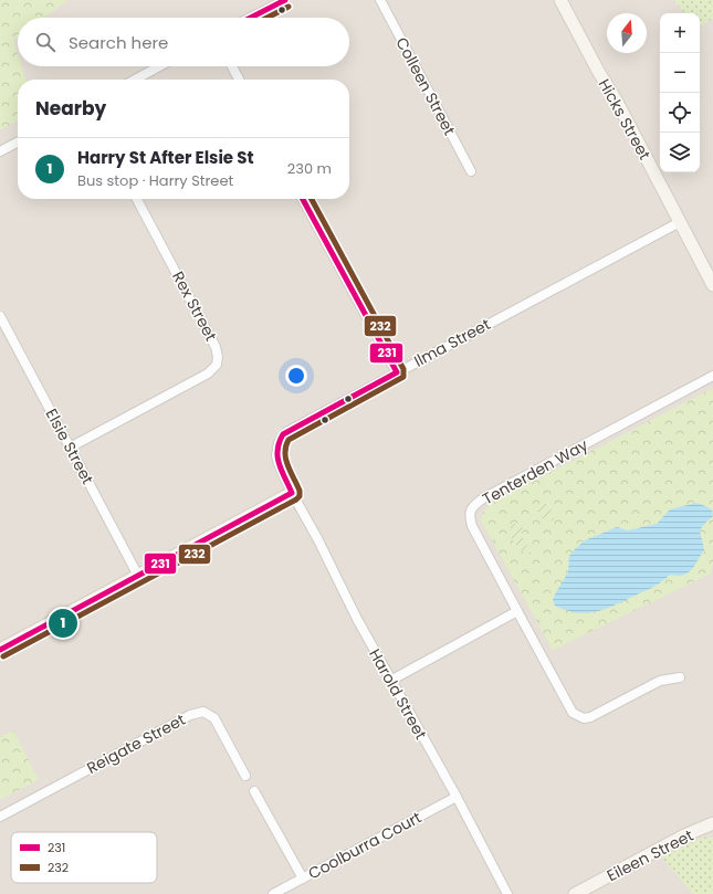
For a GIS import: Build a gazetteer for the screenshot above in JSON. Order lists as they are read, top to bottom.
{
  "streets": {
    "street": [
      "Colleen Street",
      "Hicks Street",
      "Rex Street",
      "Ilma Street",
      "Elsie Street",
      "Tenterden Way",
      "Harold Street",
      "Reigate Street",
      "Coolburra Court",
      "Eileen Street"
    ]
  },
  "crossings": [
    ["Hicks Street", "Ilma Street"],
    ["Rex Street", "Elsie Street"],
    ["Ilma Street", "Harold Street"],
    ["Harold Street", "Coolburra Court"]
  ],
  "lines": ["transit line 231", "transit line 232"],
  "legend": ["231", "232"],
  "north": "top",
  "page": {
    "map_buttons": ["+", "−"],
    "search": "Search here",
    "heading": "Nearby",
    "list": [
      {
        "mark": "1",
        "name": "Harry St After Elsie St",
        "note": "Bus stop · Harry Street",
        "value": "230 m"
      }
    ],
    "pins": "1"
  }
}
